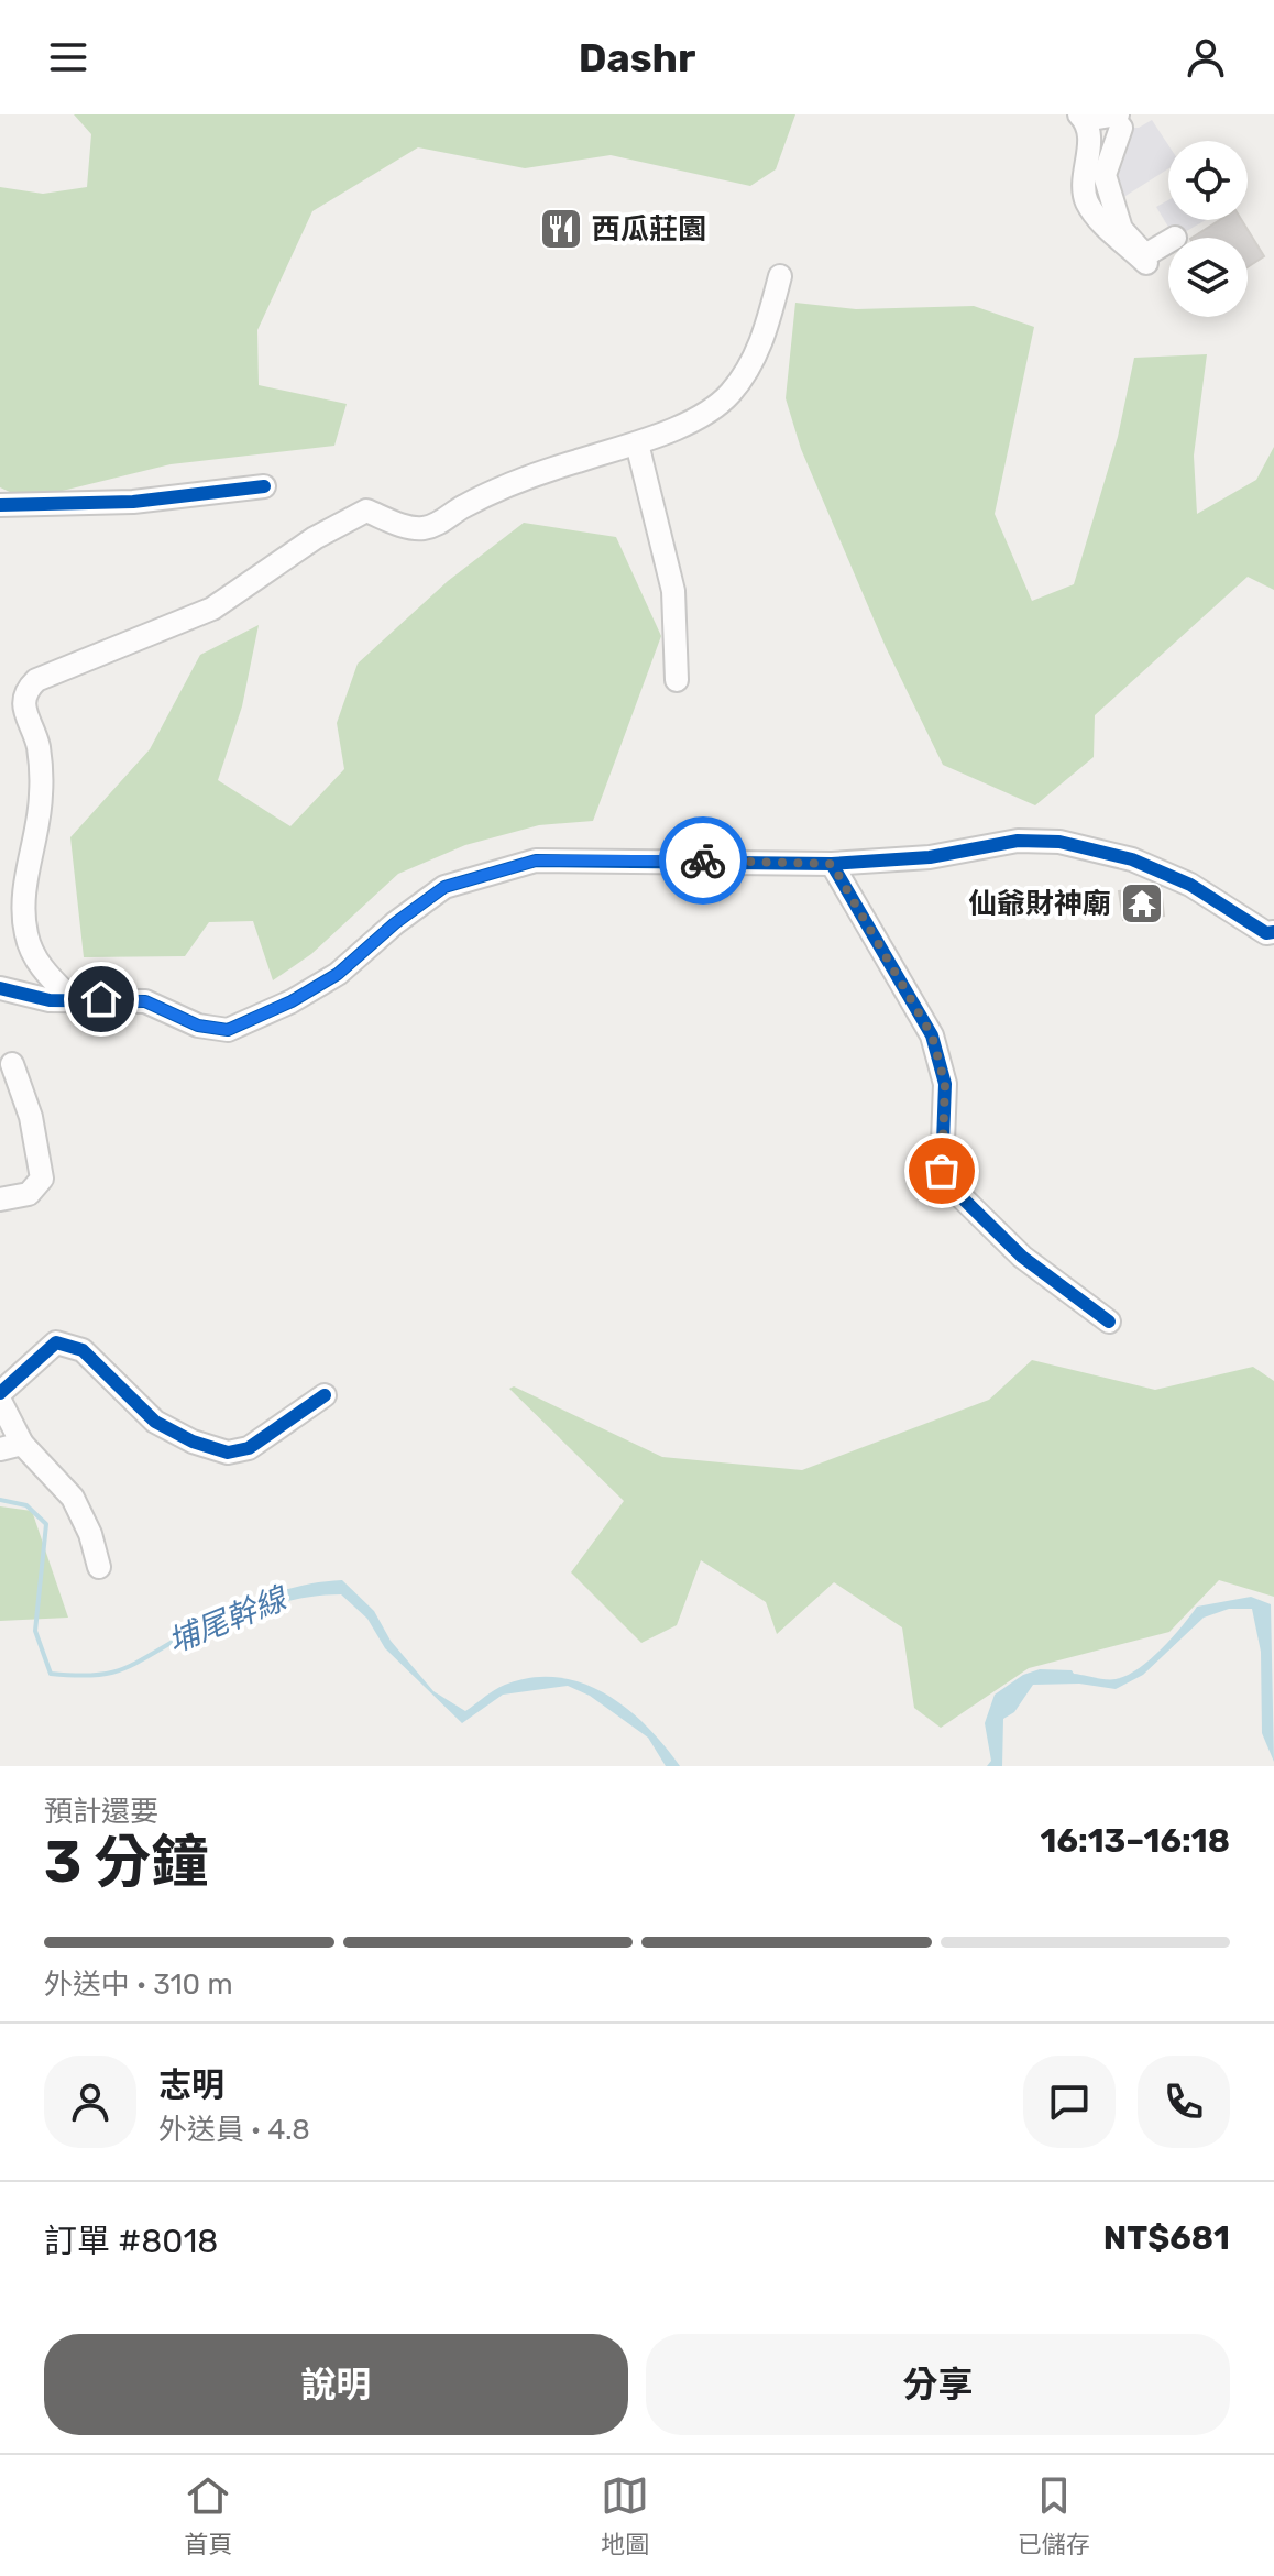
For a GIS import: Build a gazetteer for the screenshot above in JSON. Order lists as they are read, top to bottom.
{
  "water": ["埔尾幹線"],
  "places": {
    "restaurant": ["西瓜莊園"],
    "temple": ["仙爺財神廟"]
  },
  "page": {
    "header": "Dashr",
    "heading": ["3 分鐘", "預計還要", "16:13–16:18"],
    "panel": [
      "志明",
      "外送員 · 4.8",
      "訂單 #8018",
      "NT$681"
    ],
    "bar": "外送中 · 310 m",
    "buttons": ["說明", "分享"],
    "tabs": ["首頁", "地圖", "已儲存"]
  }
}
